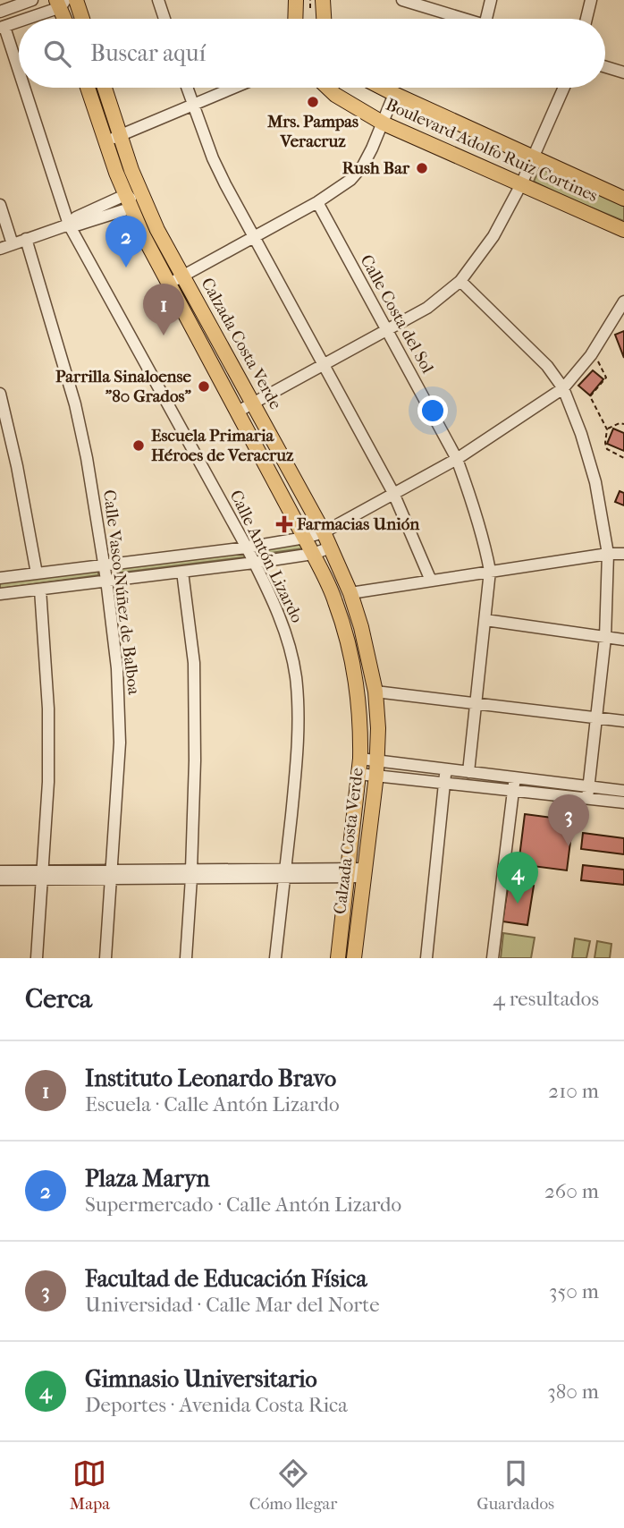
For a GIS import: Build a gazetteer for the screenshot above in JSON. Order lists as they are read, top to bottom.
{
  "streets": {
    "main road": ["Boulevard Adolfo Ruiz Cortines", "Calzada Costa Verde"],
    "street": ["Calle Costa del Sol", "Calle Antón Lizardo", "Calle Vasco Núñez de Balboa"]
  },
  "places": {
    "other": [
      "Mrs. Pampas Veracruz",
      "Rush Bar",
      "Parrilla Sinaloense \"80 Grados\"",
      "Escuela Primaria Héroes de Veracruz"
    ],
    "health": ["Farmacias Unión"]
  },
  "page": {
    "search": "Buscar aquí",
    "pins": [
      "2",
      "1",
      "3",
      "4"
    ],
    "heading": ["Cerca", "4 resultados"],
    "list": [
      {
        "mark": "1",
        "name": "Instituto Leonardo Bravo",
        "note": "Escuela · Calle Antón Lizardo",
        "value": "210 m"
      },
      {
        "mark": "2",
        "name": "Plaza Maryn",
        "note": "Supermercado · Calle Antón Lizardo",
        "value": "260 m"
      },
      {
        "mark": "3",
        "name": "Facultad de Educación Física",
        "note": "Universidad · Calle Mar del Norte",
        "value": "350 m"
      },
      {
        "mark": "4",
        "name": "Gimnasio Universitario",
        "note": "Deportes · Avenida Costa Rica",
        "value": "380 m"
      }
    ],
    "nav": ["Mapa", "Cómo llegar", "Guardados"]
  }
}
